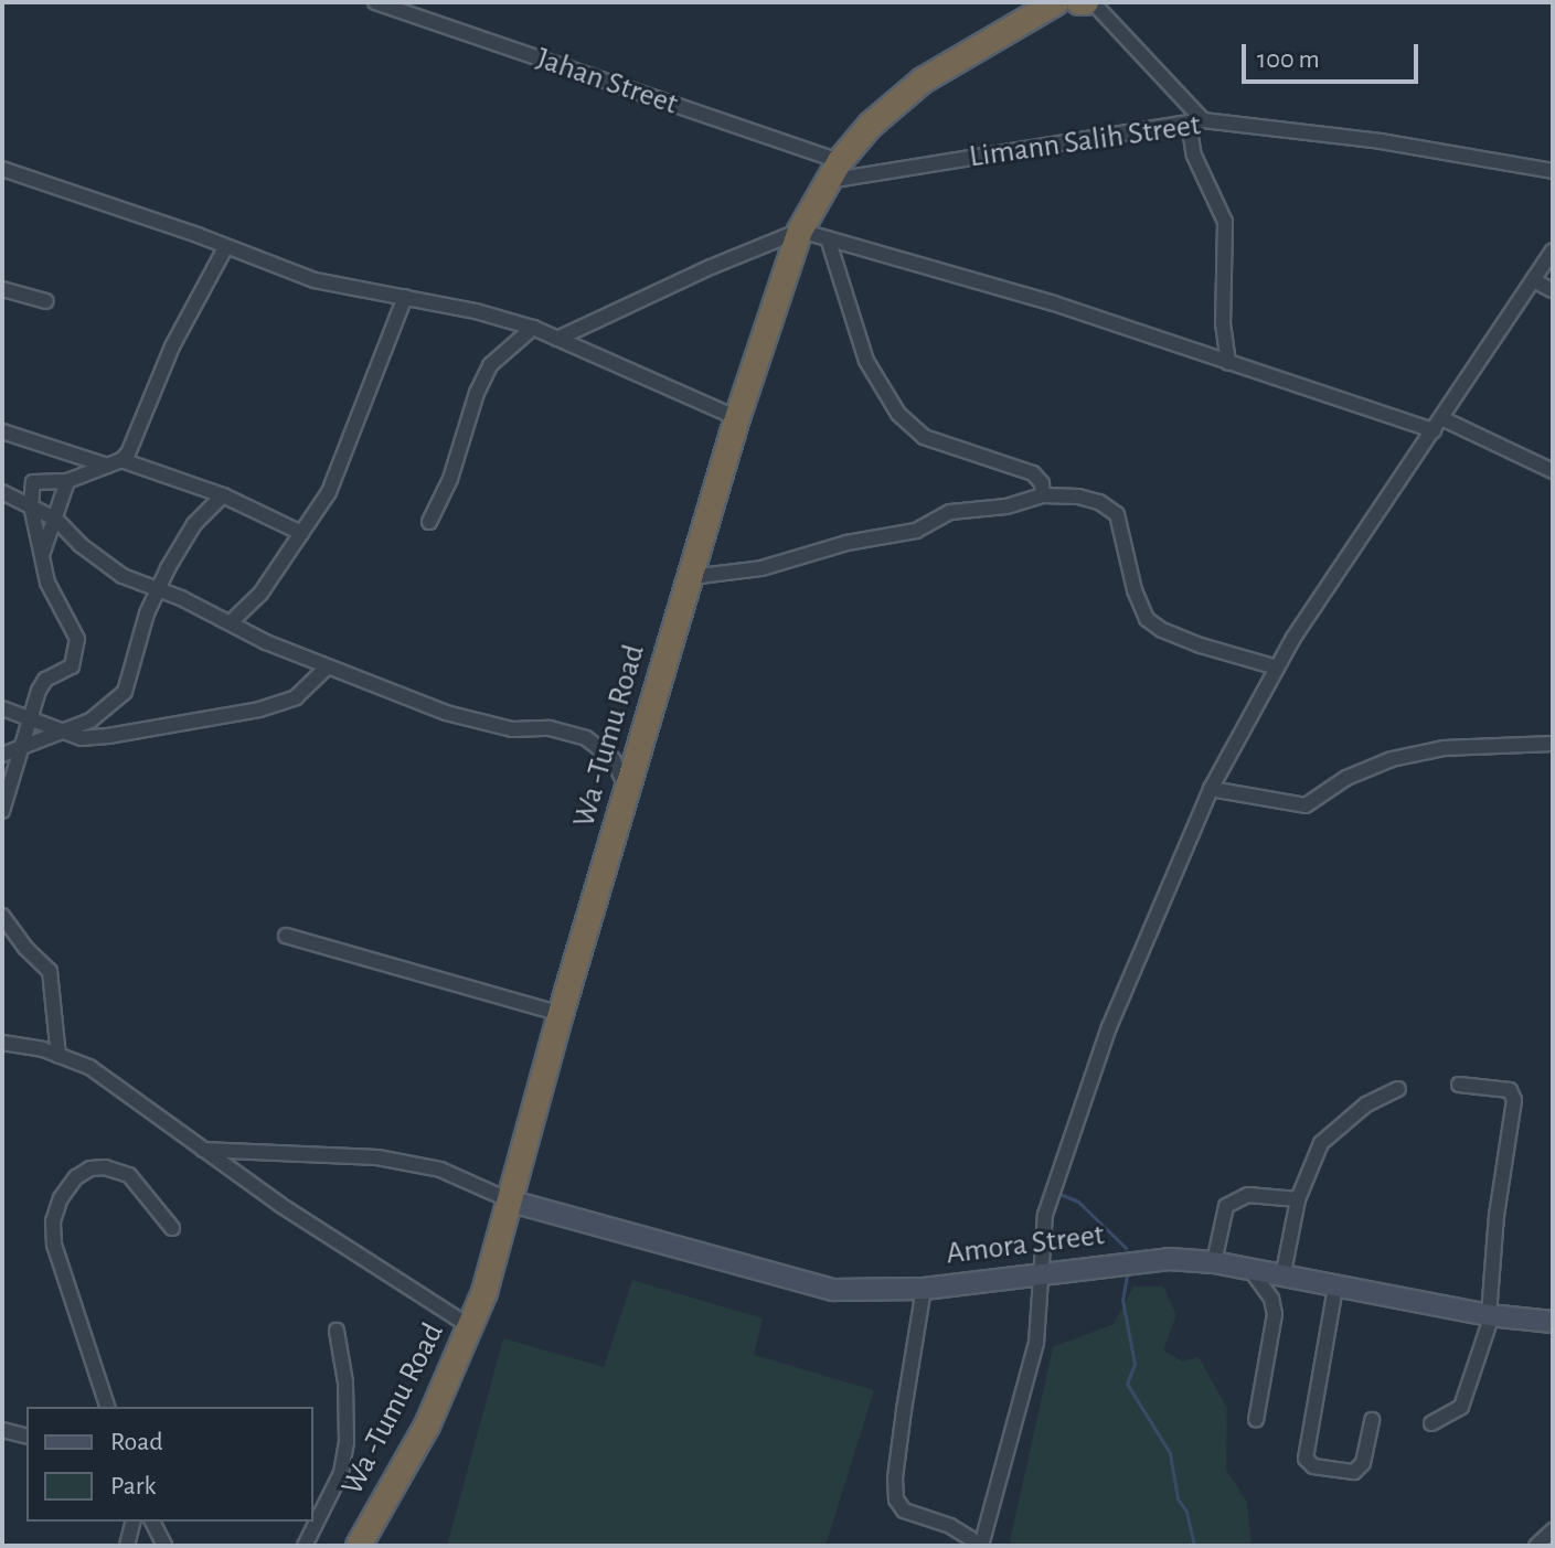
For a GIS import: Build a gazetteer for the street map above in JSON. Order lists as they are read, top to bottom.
{
  "streets": {
    "highway": ["Wa -Tumu Road"],
    "street": ["Jahan Street", "Limann Salih Street", "Amora Street"]
  },
  "crossings": [
    ["Jahan Street", "Limann Salih Street"],
    ["Jahan Street", "Wa -Tumu Road"],
    ["Limann Salih Street", "Wa -Tumu Road"],
    ["Wa -Tumu Road", "Amora Street"]
  ],
  "legend": ["Road", "Park"],
  "scale_bar": "100 m"
}
